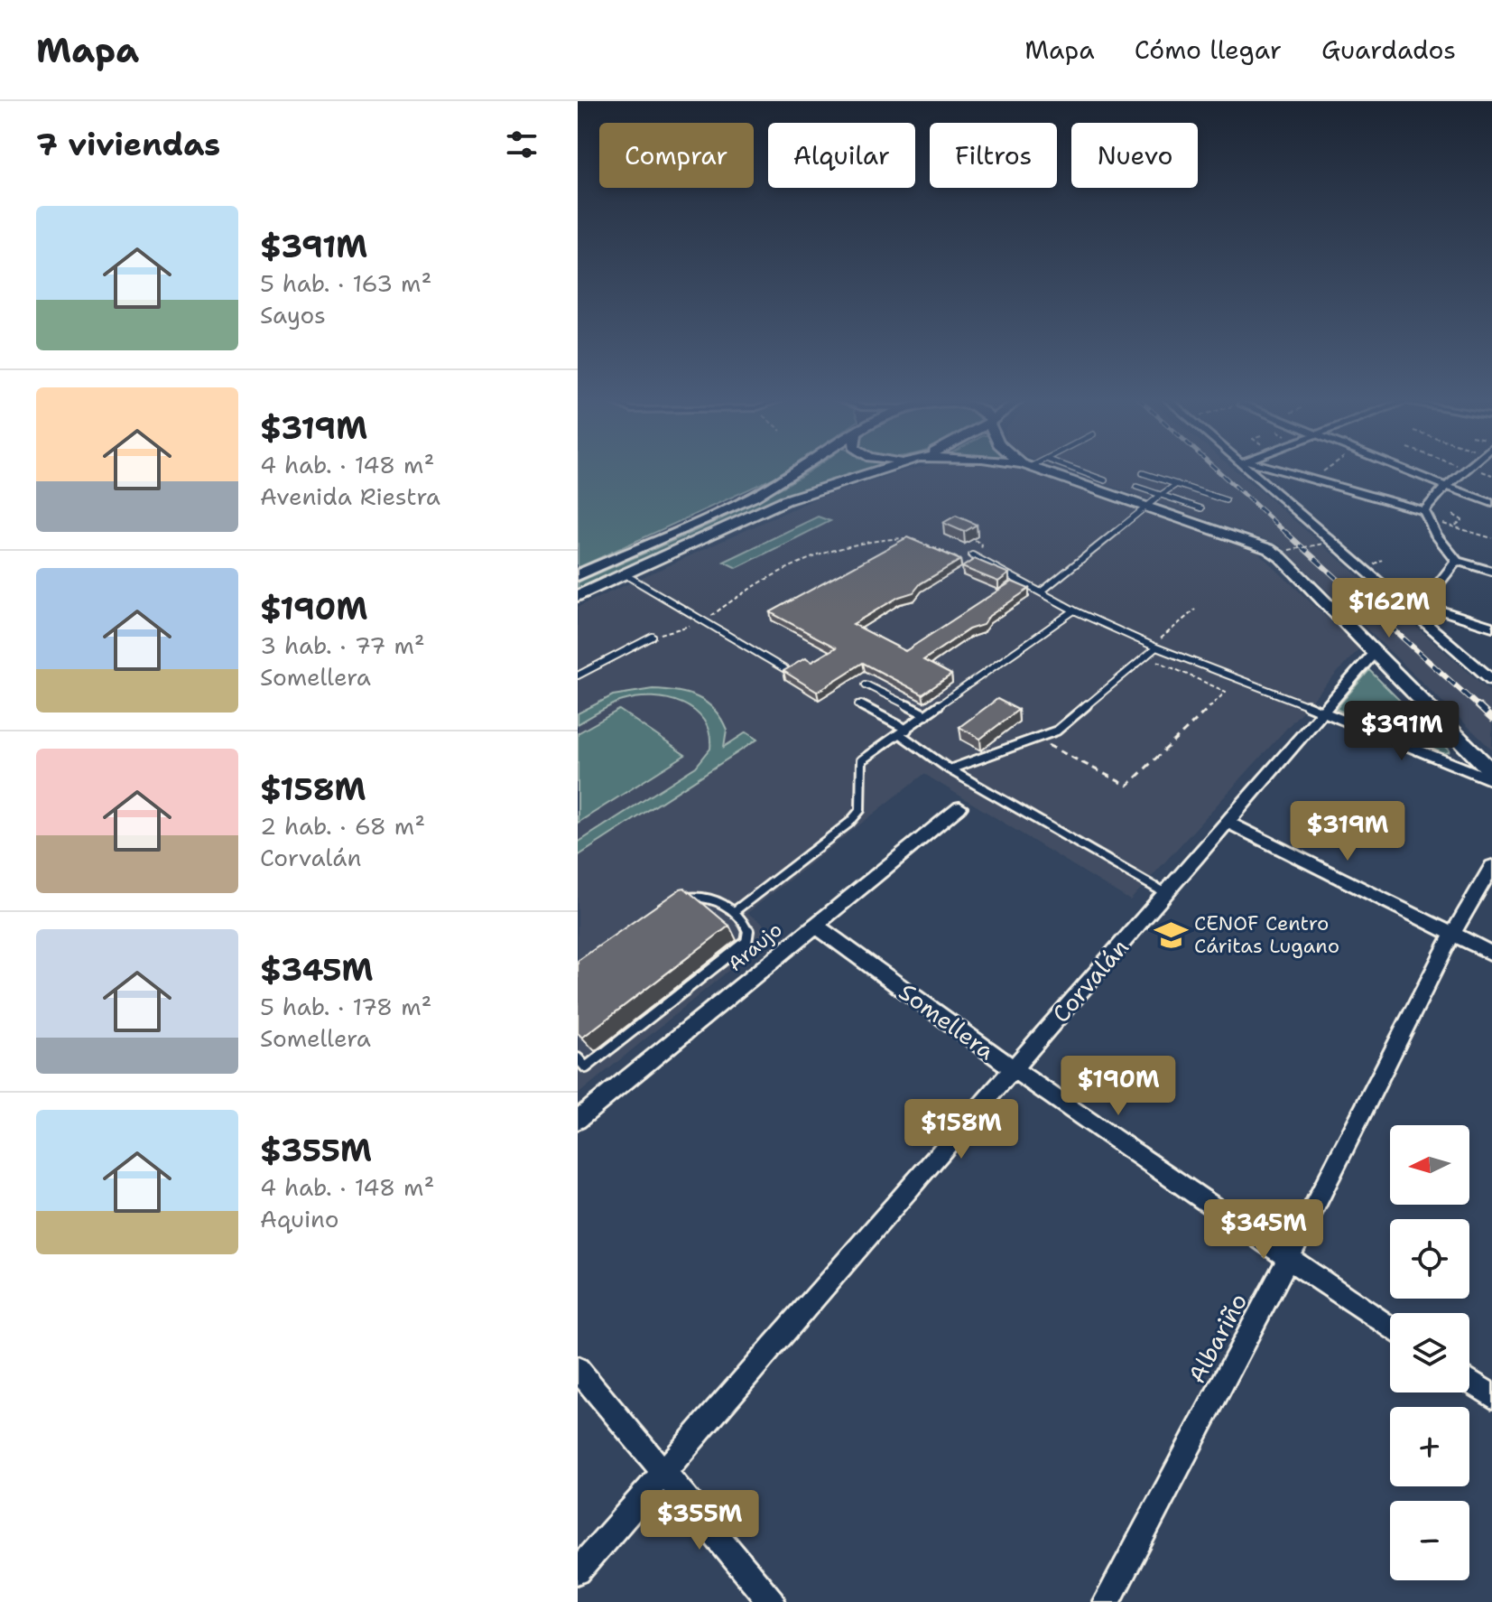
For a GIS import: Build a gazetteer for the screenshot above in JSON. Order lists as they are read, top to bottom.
{
  "streets": {
    "street": [
      "Araujo",
      "Corvalán",
      "Somellera",
      "Albariño"
    ]
  },
  "crossings": [
    ["Araujo", "Somellera"],
    ["Corvalán", "Somellera"],
    ["Somellera", "Albariño"]
  ],
  "places": {
    "school or university": ["CENOF Centro Cáritas Lugano"]
  },
  "north": "left",
  "page": {
    "header": "Mapa",
    "nav": ["Mapa", "Cómo llegar", "Guardados"],
    "heading": "7 viviendas",
    "chip": [
      "Comprar",
      "Alquilar",
      "Filtros",
      "Nuevo"
    ],
    "list": [
      {
        "name": "$391M",
        "note": "5 hab. · 163 m² · Sayos"
      },
      {
        "name": "$319M",
        "note": "4 hab. · 148 m² · Avenida Riestra"
      },
      {
        "name": "$190M",
        "note": "3 hab. · 77 m² · Somellera"
      },
      {
        "name": "$158M",
        "note": "2 hab. · 68 m² · Corvalán"
      },
      {
        "name": "$345M",
        "note": "5 hab. · 178 m² · Somellera"
      },
      {
        "name": "$355M",
        "note": "4 hab. · 148 m² · Aquino"
      }
    ],
    "price": [
      "$162M",
      "$391M",
      "$319M",
      "$190M",
      "$158M",
      "$345M",
      "$355M"
    ],
    "map_buttons": ["+", "−"]
  }
}
